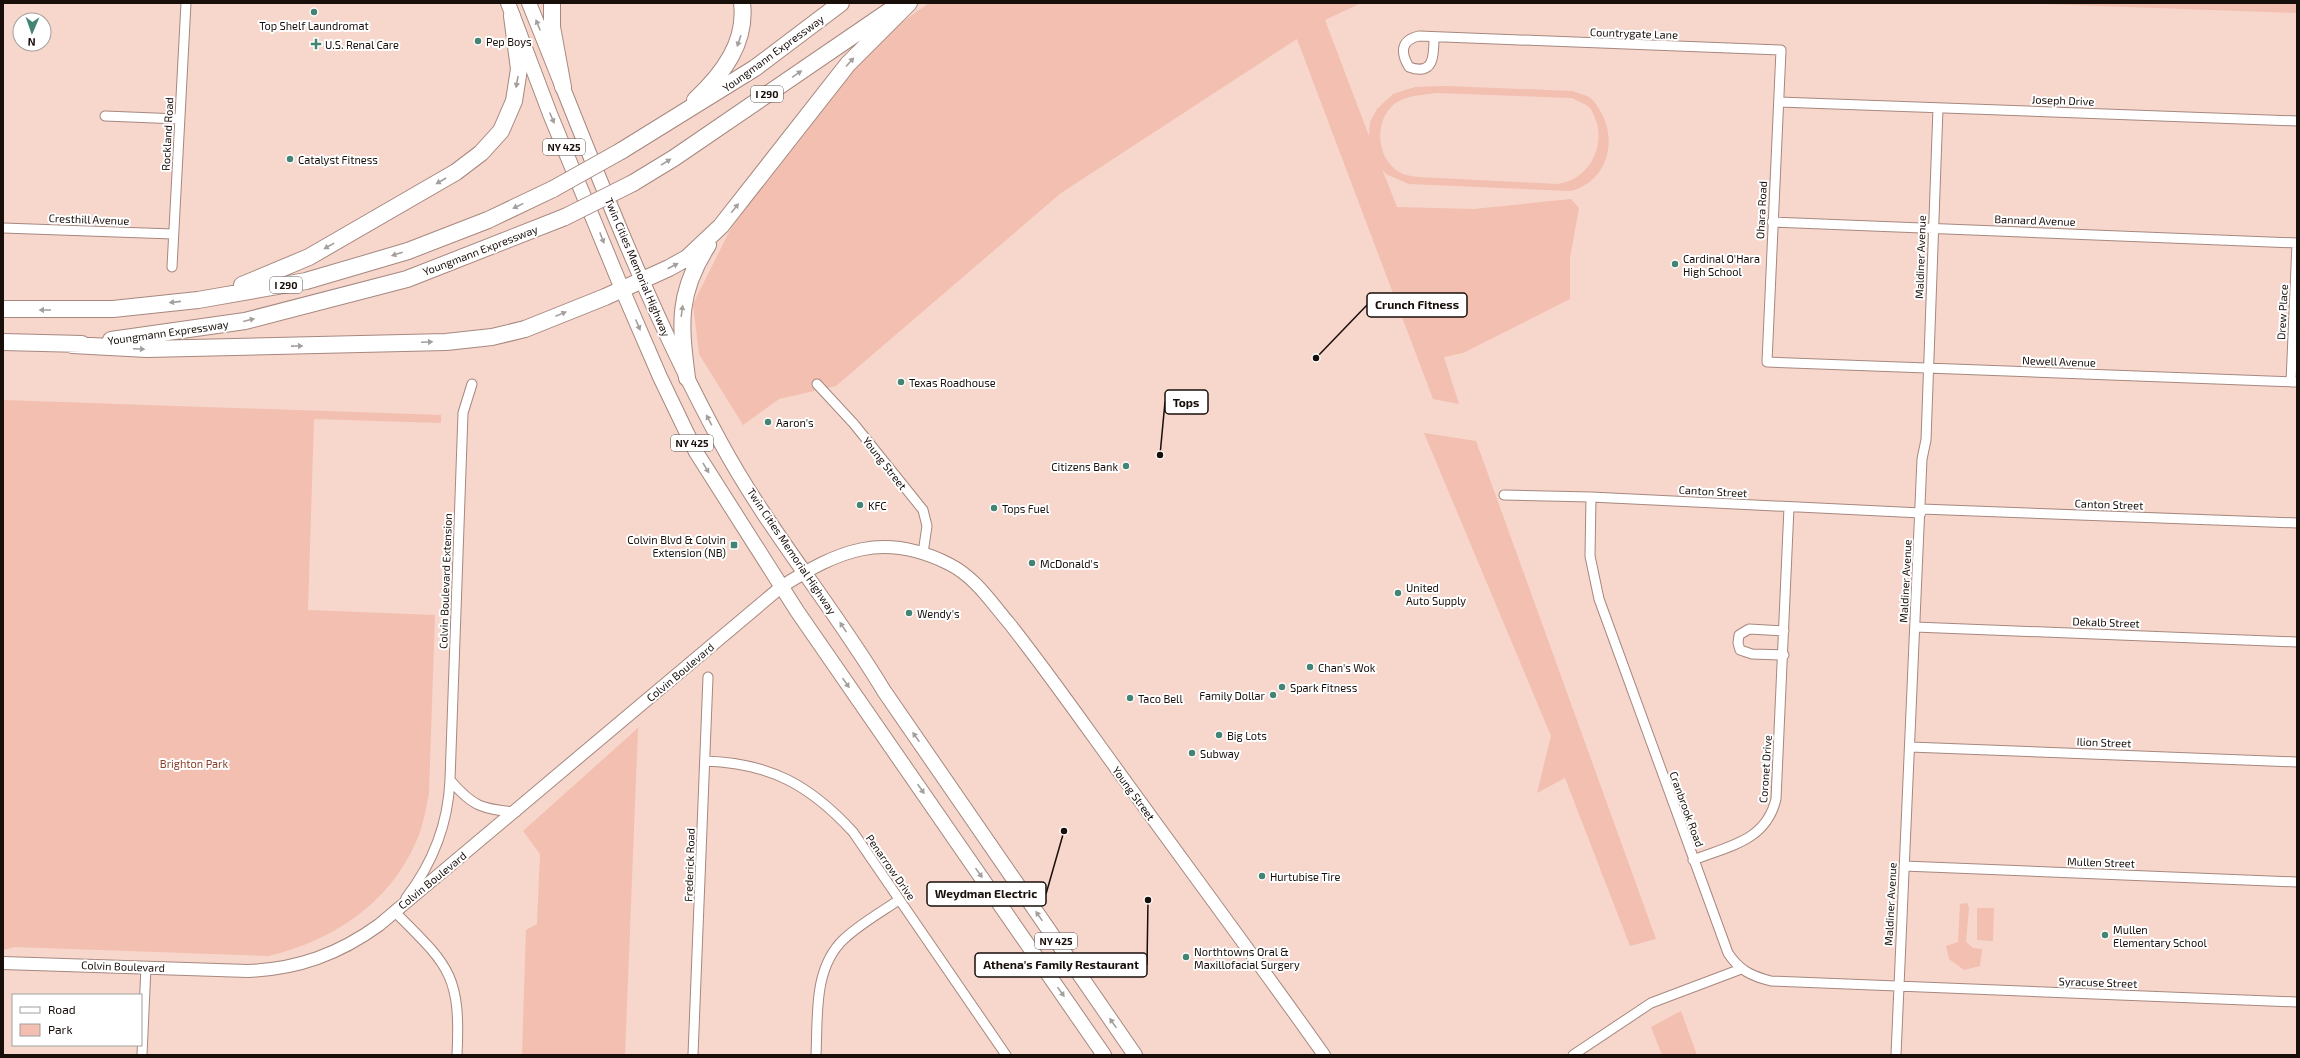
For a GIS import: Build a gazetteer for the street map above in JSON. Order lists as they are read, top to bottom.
{
  "streets": {
    "highway": ["Youngmann Expressway", "I 290"],
    "main road": ["NY 425", "Twin Cities Memorial Highway"],
    "street": [
      "Countrygate Lane",
      "Joseph Drive",
      "Rockland Road",
      "Ohara Road",
      "Cresthill Avenue",
      "Bannard Avenue",
      "Maldiner Avenue",
      "Drew Place",
      "Newell Avenue",
      "Young Street",
      "Canton Street",
      "Colvin Boulevard Extension",
      "Dekalb Street",
      "Colvin Boulevard",
      "Ilion Street",
      "Coronet Drive",
      "Cranbrook Road",
      "Mullen Street",
      "Frederick Road",
      "Penarrow Drive",
      "Syracuse Street"
    ]
  },
  "crossings": [
    ["Countrygate Lane", "Joseph Drive"],
    ["Countrygate Lane", "Ohara Road"],
    ["Joseph Drive", "Ohara Road"],
    ["Joseph Drive", "Maldiner Avenue"],
    ["Rockland Road", "Cresthill Avenue"],
    ["Ohara Road", "Bannard Avenue"],
    ["Ohara Road", "Newell Avenue"],
    ["Bannard Avenue", "Maldiner Avenue"],
    ["Bannard Avenue", "Drew Place"],
    ["Maldiner Avenue", "Newell Avenue"],
    ["Maldiner Avenue", "Canton Street"],
    ["Maldiner Avenue", "Dekalb Street"],
    ["Maldiner Avenue", "Ilion Street"],
    ["Maldiner Avenue", "Cranbrook Road"],
    ["Maldiner Avenue", "Mullen Street"],
    ["Maldiner Avenue", "Syracuse Street"],
    ["Twin Cities Memorial Highway", "Young Street"],
    ["Twin Cities Memorial Highway", "Colvin Boulevard"],
    ["Drew Place", "Newell Avenue"],
    ["Young Street", "Colvin Boulevard"],
    ["Canton Street", "Coronet Drive"],
    ["Canton Street", "Cranbrook Road"],
    ["Colvin Boulevard Extension", "Colvin Boulevard"],
    ["Coronet Drive", "Cranbrook Road"],
    ["Cranbrook Road", "Syracuse Street"],
    ["Frederick Road", "Penarrow Drive"]
  ],
  "parks": ["Brighton Park"],
  "places": {
    "other": [
      "Top Shelf Laundromat",
      "Pep Boys",
      "Catalyst Fitness",
      "Cardinal O'Hara High School",
      "Crunch Fitness",
      "Texas Roadhouse",
      "Aaron's",
      "Tops",
      "Citizens Bank",
      "KFC",
      "Tops Fuel",
      "McDonald's",
      "United Auto Supply",
      "Wendy's",
      "Chan's Wok",
      "Spark Fitness",
      "Family Dollar",
      "Taco Bell",
      "Big Lots",
      "Subway",
      "Weydman Electric",
      "Hurtubise Tire",
      "Athena's Family Restaurant",
      "Mullen Elementary School",
      "Northtowns Oral & Maxillofacial Surgery"
    ],
    "health": ["U.S. Renal Care"],
    "transit": ["Colvin Blvd & Colvin Extension (NB)"]
  },
  "legend": ["Road", "Park"],
  "north": "bottom"
}
